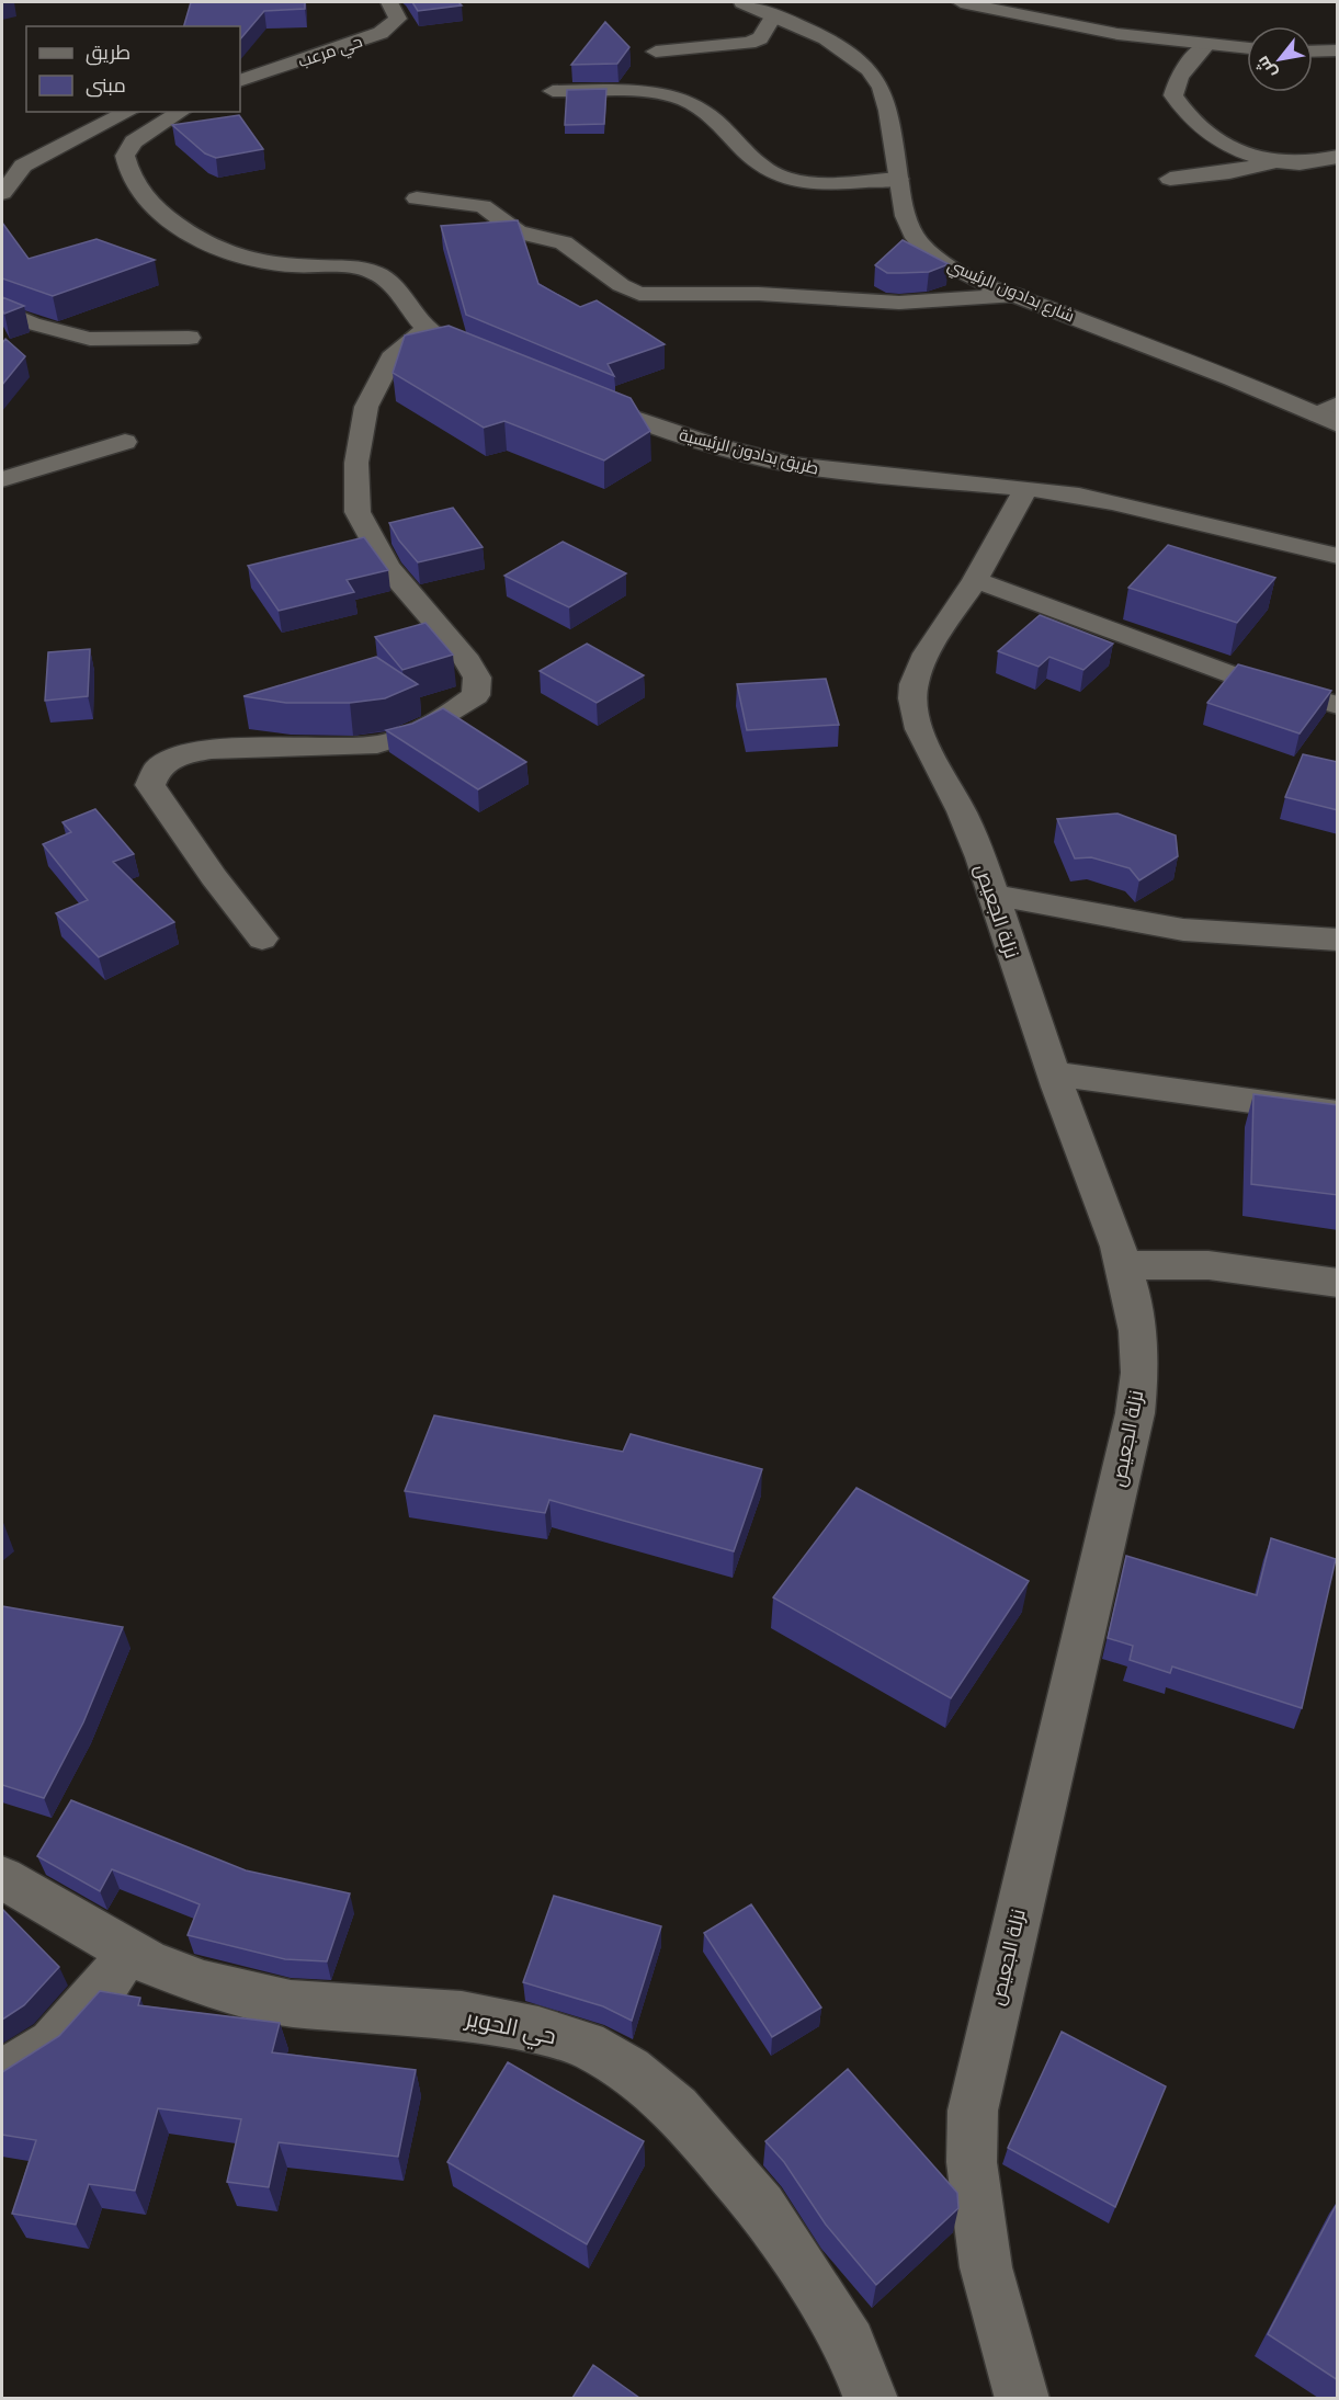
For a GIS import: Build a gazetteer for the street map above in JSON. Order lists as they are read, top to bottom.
{
  "streets": {
    "street": [
      "حي مرعب",
      "شارع بدادون الرئيسي",
      "طريق بدادون الرئيسية",
      "نزلة الجعيص",
      "حي الحوير"
    ]
  },
  "crossings": [
    ["طريق بدادون الرئيسية", "نزلة الجعيص"]
  ],
  "legend": ["طريق", "مبنى"],
  "north": "bottom left"
}
